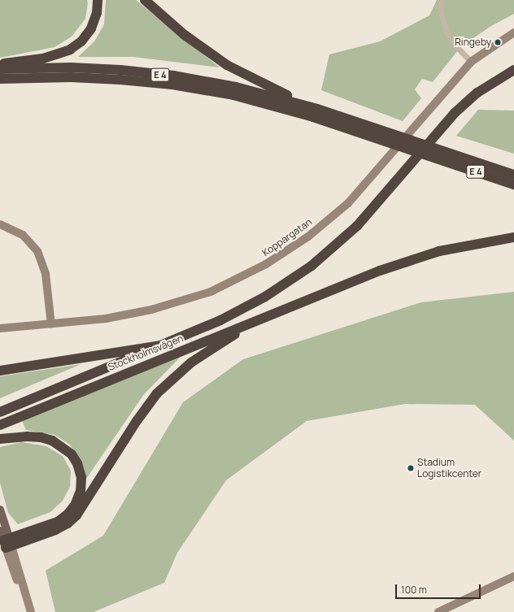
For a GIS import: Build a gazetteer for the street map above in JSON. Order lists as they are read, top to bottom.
{
  "streets": {
    "highway": ["E 4", "Stockholmsvägen"],
    "street": ["Koppargatan"]
  },
  "places": ["Ringeby", "Stadium Logistikcenter"],
  "scale_bar": "100 m"
}
